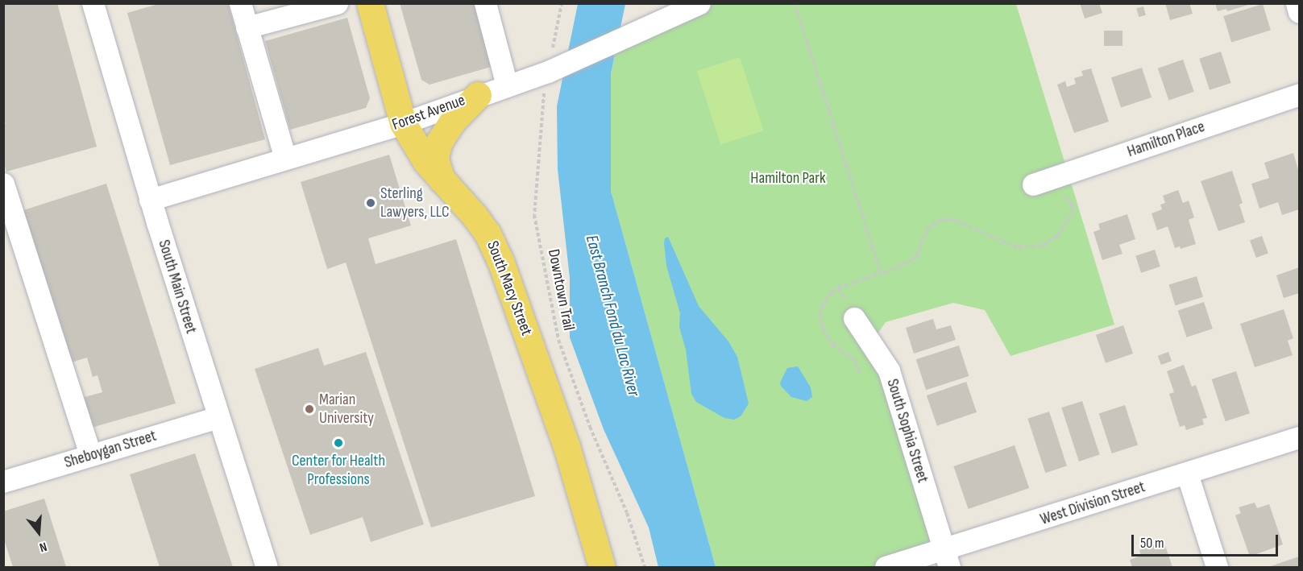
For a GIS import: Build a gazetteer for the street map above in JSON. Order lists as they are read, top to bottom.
{
  "streets": {
    "main road": ["South Macy Street"],
    "street": [
      "Forest Avenue",
      "Hamilton Place",
      "South Main Street",
      "South Sophia Street",
      "Sheboygan Street",
      "West Division Street"
    ],
    "path": ["Downtown Trail"]
  },
  "crossings": [
    ["Forest Avenue", "South Main Street"],
    ["Forest Avenue", "South Macy Street"],
    ["Forest Avenue", "Downtown Trail"],
    ["South Main Street", "Sheboygan Street"],
    ["South Sophia Street", "West Division Street"]
  ],
  "water": ["East Branch Fond du Lac River"],
  "parks": ["Hamilton Park"],
  "places": ["Sterling Lawyers, LLC", "Marian University", "Center for Health Professions"],
  "scale_bar": "50 m",
  "north": "bottom"
}
